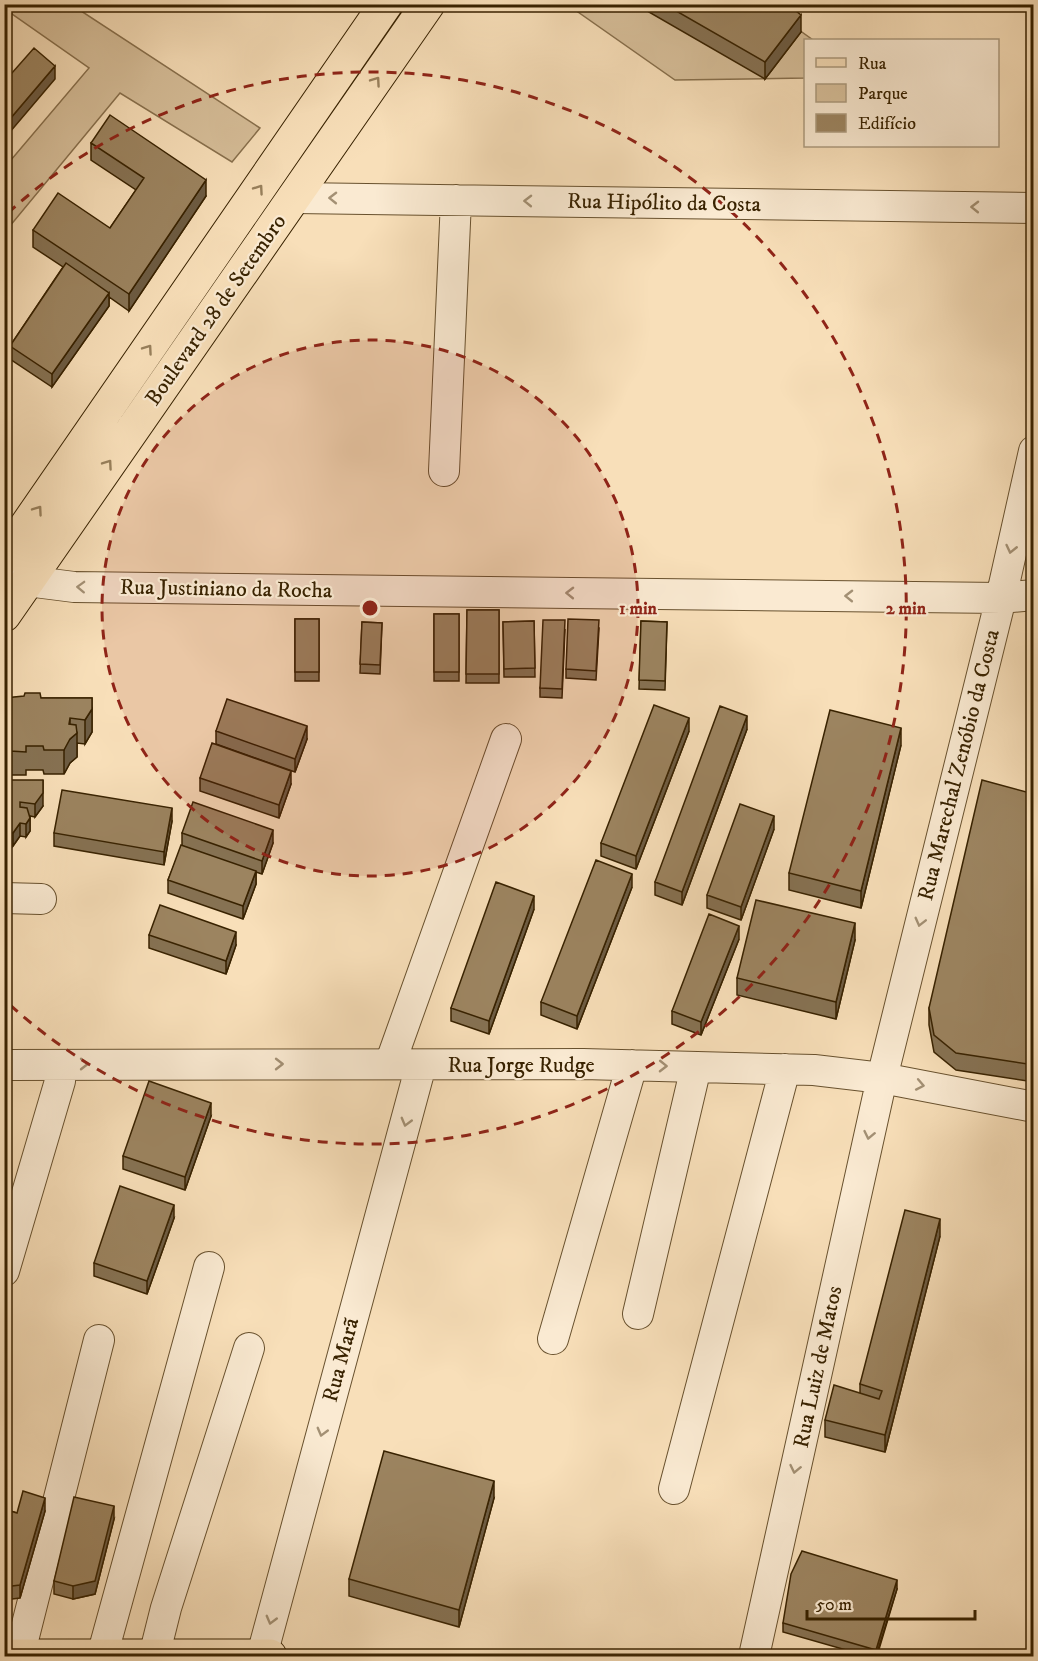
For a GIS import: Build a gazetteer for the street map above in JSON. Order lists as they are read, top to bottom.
{
  "streets": {
    "main road": ["Boulevard 28 de Setembro"],
    "street": [
      "Rua Hipólito da Costa",
      "Rua Justiniano da Rocha",
      "Rua Marechal Zenóbio da Costa",
      "Rua Jorge Rudge",
      "Rua Marã",
      "Rua Luiz de Matos"
    ]
  },
  "crossings": [
    ["Rua Hipólito da Costa", "Boulevard 28 de Setembro"],
    ["Boulevard 28 de Setembro", "Rua Justiniano da Rocha"],
    ["Rua Justiniano da Rocha", "Rua Marechal Zenóbio da Costa"],
    ["Rua Marechal Zenóbio da Costa", "Rua Jorge Rudge"],
    ["Rua Marechal Zenóbio da Costa", "Rua Luiz de Matos"],
    ["Rua Jorge Rudge", "Rua Marã"],
    ["Rua Jorge Rudge", "Rua Luiz de Matos"]
  ],
  "one_way": [
    "Rua Hipólito da Costa",
    "Boulevard 28 de Setembro",
    "Rua Justiniano da Rocha",
    "Rua Marechal Zenóbio da Costa",
    "Rua Jorge Rudge"
  ],
  "legend": ["Rua", "Parque", "Edifício"],
  "scale_bar": "50 m",
  "rings": ["1 min", "2 min"]
}
